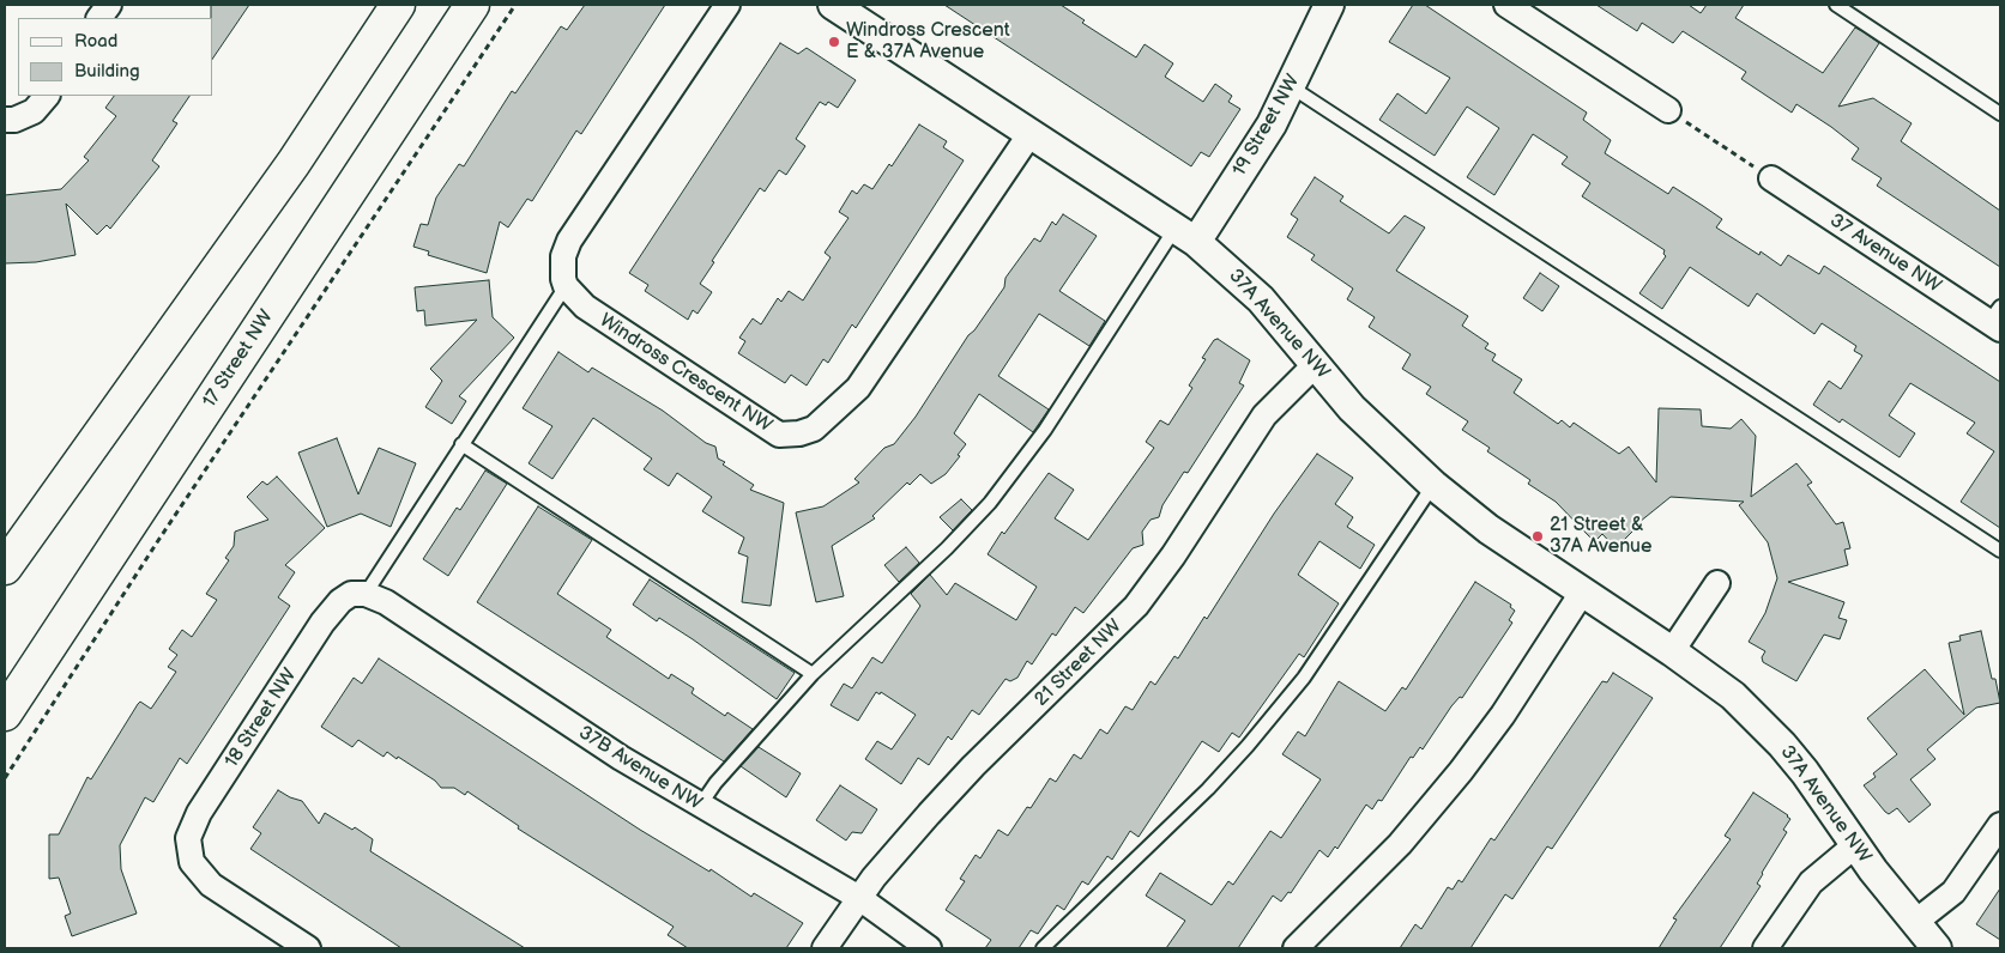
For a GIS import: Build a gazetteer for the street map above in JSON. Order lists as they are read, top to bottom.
{
  "streets": {
    "main road": ["17 Street NW"],
    "street": [
      "19 Street NW",
      "37 Avenue NW",
      "37A Avenue NW",
      "Windross Crescent NW",
      "21 Street NW",
      "18 Street NW",
      "37B Avenue NW"
    ]
  },
  "crossings": [
    ["19 Street NW", "37A Avenue NW"],
    ["37A Avenue NW", "Windross Crescent NW"],
    ["37A Avenue NW", "21 Street NW"],
    ["21 Street NW", "37B Avenue NW"],
    ["18 Street NW", "37B Avenue NW"]
  ],
  "places": ["Windross Crescent E & 37A Avenue", "21 Street & 37A Avenue"],
  "legend": ["Road", "Building"]
}
